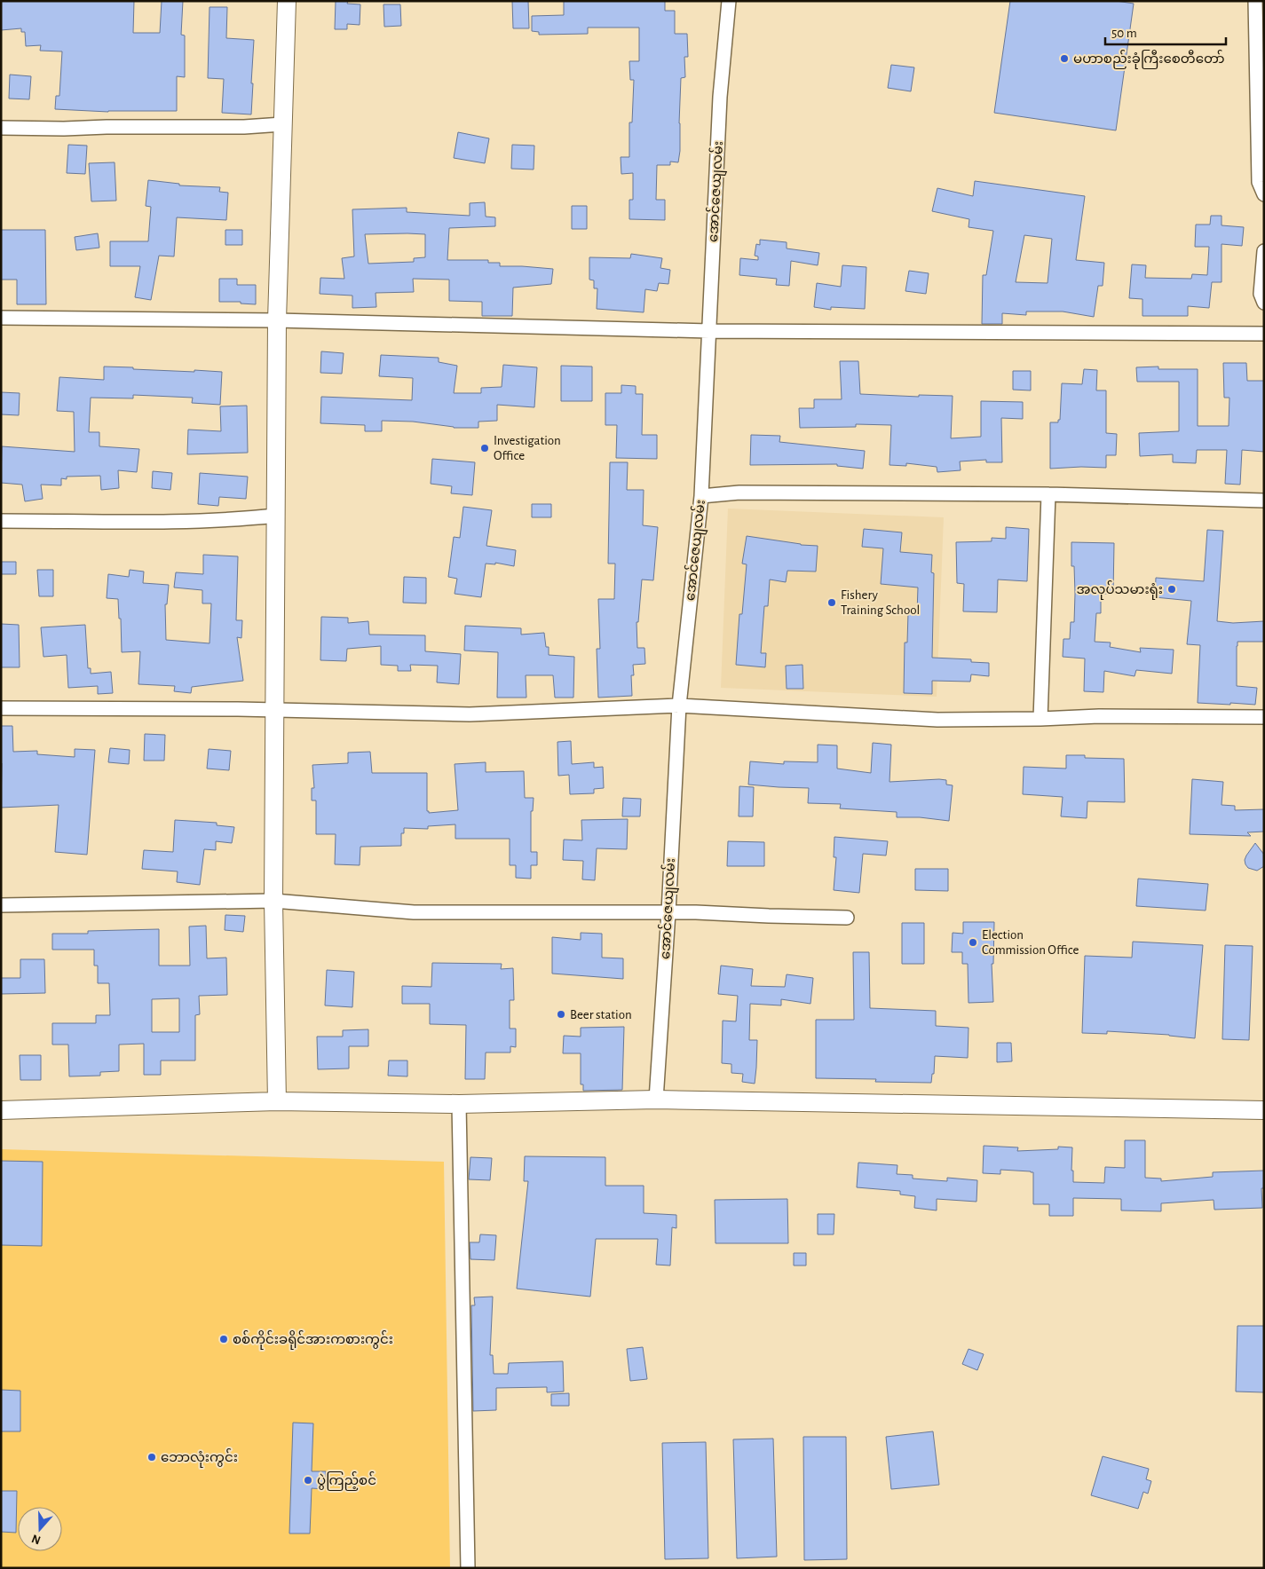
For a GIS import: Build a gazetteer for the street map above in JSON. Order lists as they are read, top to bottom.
{
  "streets": {
    "street": ["အောင်ဇေယျလမ်း"]
  },
  "places": [
    "မဟာစည်းခုံကြီးစေတီတော်",
    "Investigation Office",
    "အလုပ်သမားရုံး",
    "Fishery Training School",
    "Election Commission Office",
    "Beer station",
    "စစ်ကိုင်းခရိုင်အားကစားကွင်း",
    "ဘောလုံးကွင်း",
    "ပွဲကြည့်စင်"
  ],
  "scale_bar": "50 m",
  "north": "bottom"
}
